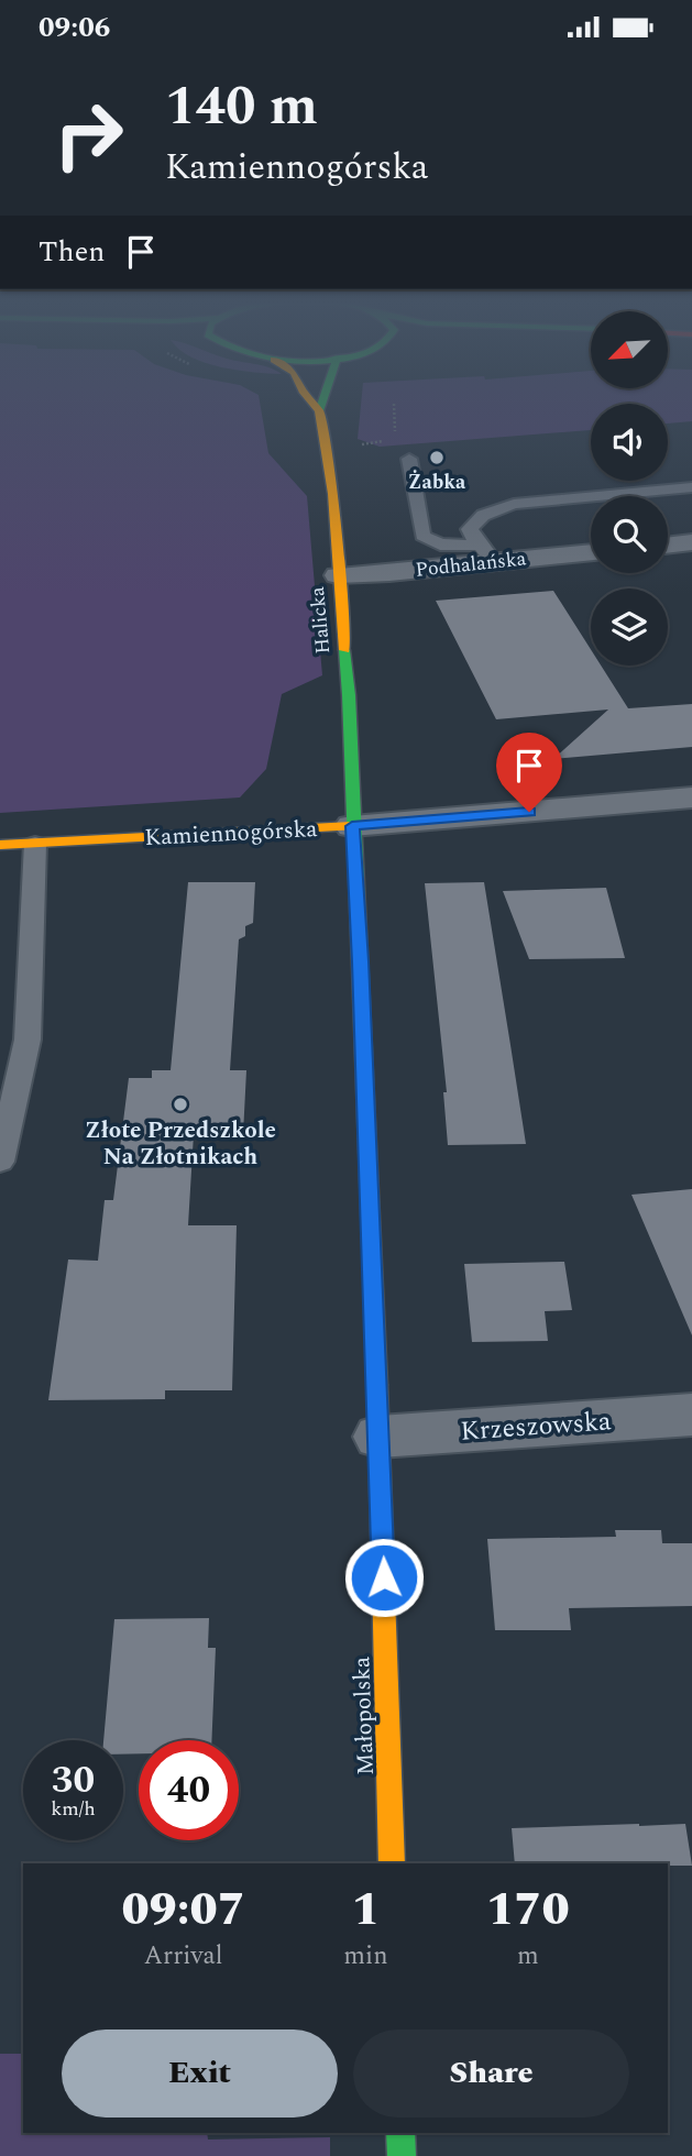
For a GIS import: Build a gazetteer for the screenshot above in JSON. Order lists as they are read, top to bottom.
{
  "streets": {
    "street": [
      "Podhalańska",
      "Halicka",
      "Kamiennogórska",
      "Krzeszowska",
      "Małopolska"
    ]
  },
  "crossings": [
    ["Podhalańska", "Halicka"],
    ["Halicka", "Kamiennogórska"],
    ["Halicka", "Małopolska"],
    ["Kamiennogórska", "Małopolska"],
    ["Krzeszowska", "Małopolska"]
  ],
  "places": ["Żabka", "Złote Przedszkole Na Złotnikach"],
  "north": "bottom left",
  "page": {
    "status": "09:06",
    "turn": ["140 m", "Kamiennogórska"],
    "then": "Then",
    "speed": "30 km/h",
    "limit": "40",
    "eta": [
      "09:07",
      "Arrival",
      "1",
      "min",
      "170",
      "m"
    ],
    "buttons": ["Exit", "Share"]
  }
}
